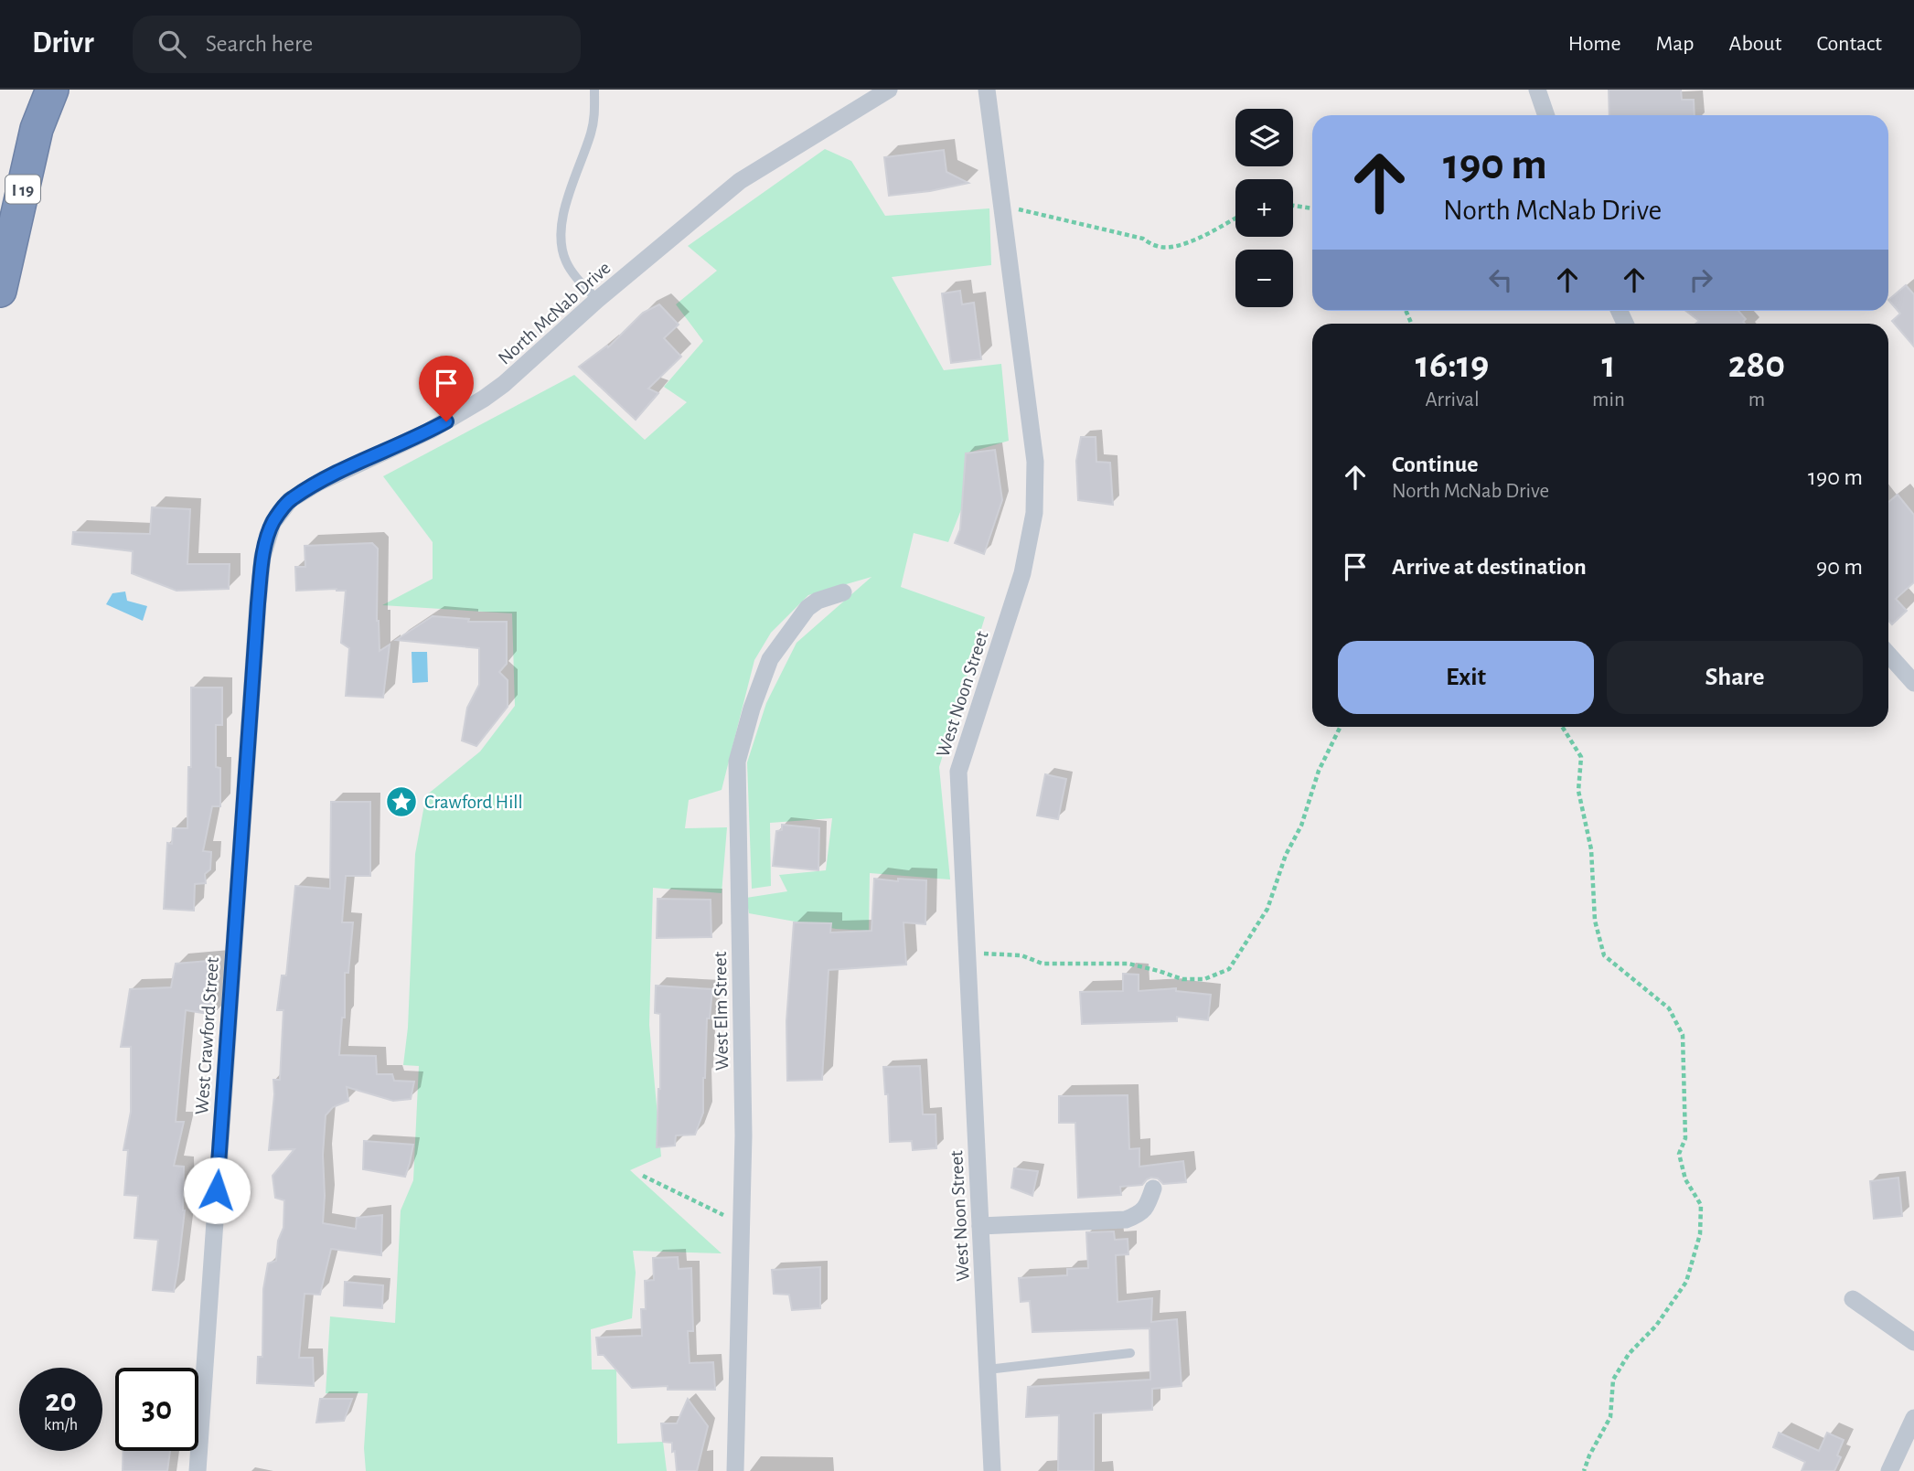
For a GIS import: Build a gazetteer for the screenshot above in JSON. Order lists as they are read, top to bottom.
{
  "streets": {
    "highway": ["I 19"],
    "street": [
      "North McNab Drive",
      "West Noon Street",
      "West Elm Street",
      "West Crawford Street"
    ]
  },
  "crossings": [
    ["North McNab Drive", "West Crawford Street"]
  ],
  "places": {
    "place": ["Crawford Hill"]
  },
  "page": {
    "header": "Drivr",
    "search": "Search here",
    "nav": [
      "Home",
      "Map",
      "About",
      "Contact"
    ],
    "map_buttons": ["+", "−"],
    "turn": ["190 m", "North McNab Drive"],
    "eta": [
      "16:19",
      "Arrival",
      "1",
      "min",
      "280",
      "m"
    ],
    "list": [
      {
        "name": "Continue",
        "note": "North McNab Drive",
        "value": "190 m"
      },
      {
        "name": "Arrive at destination",
        "value": "90 m"
      }
    ],
    "buttons": ["Exit", "Share"],
    "speed": "20 km/h",
    "limit": "30"
  }
}
